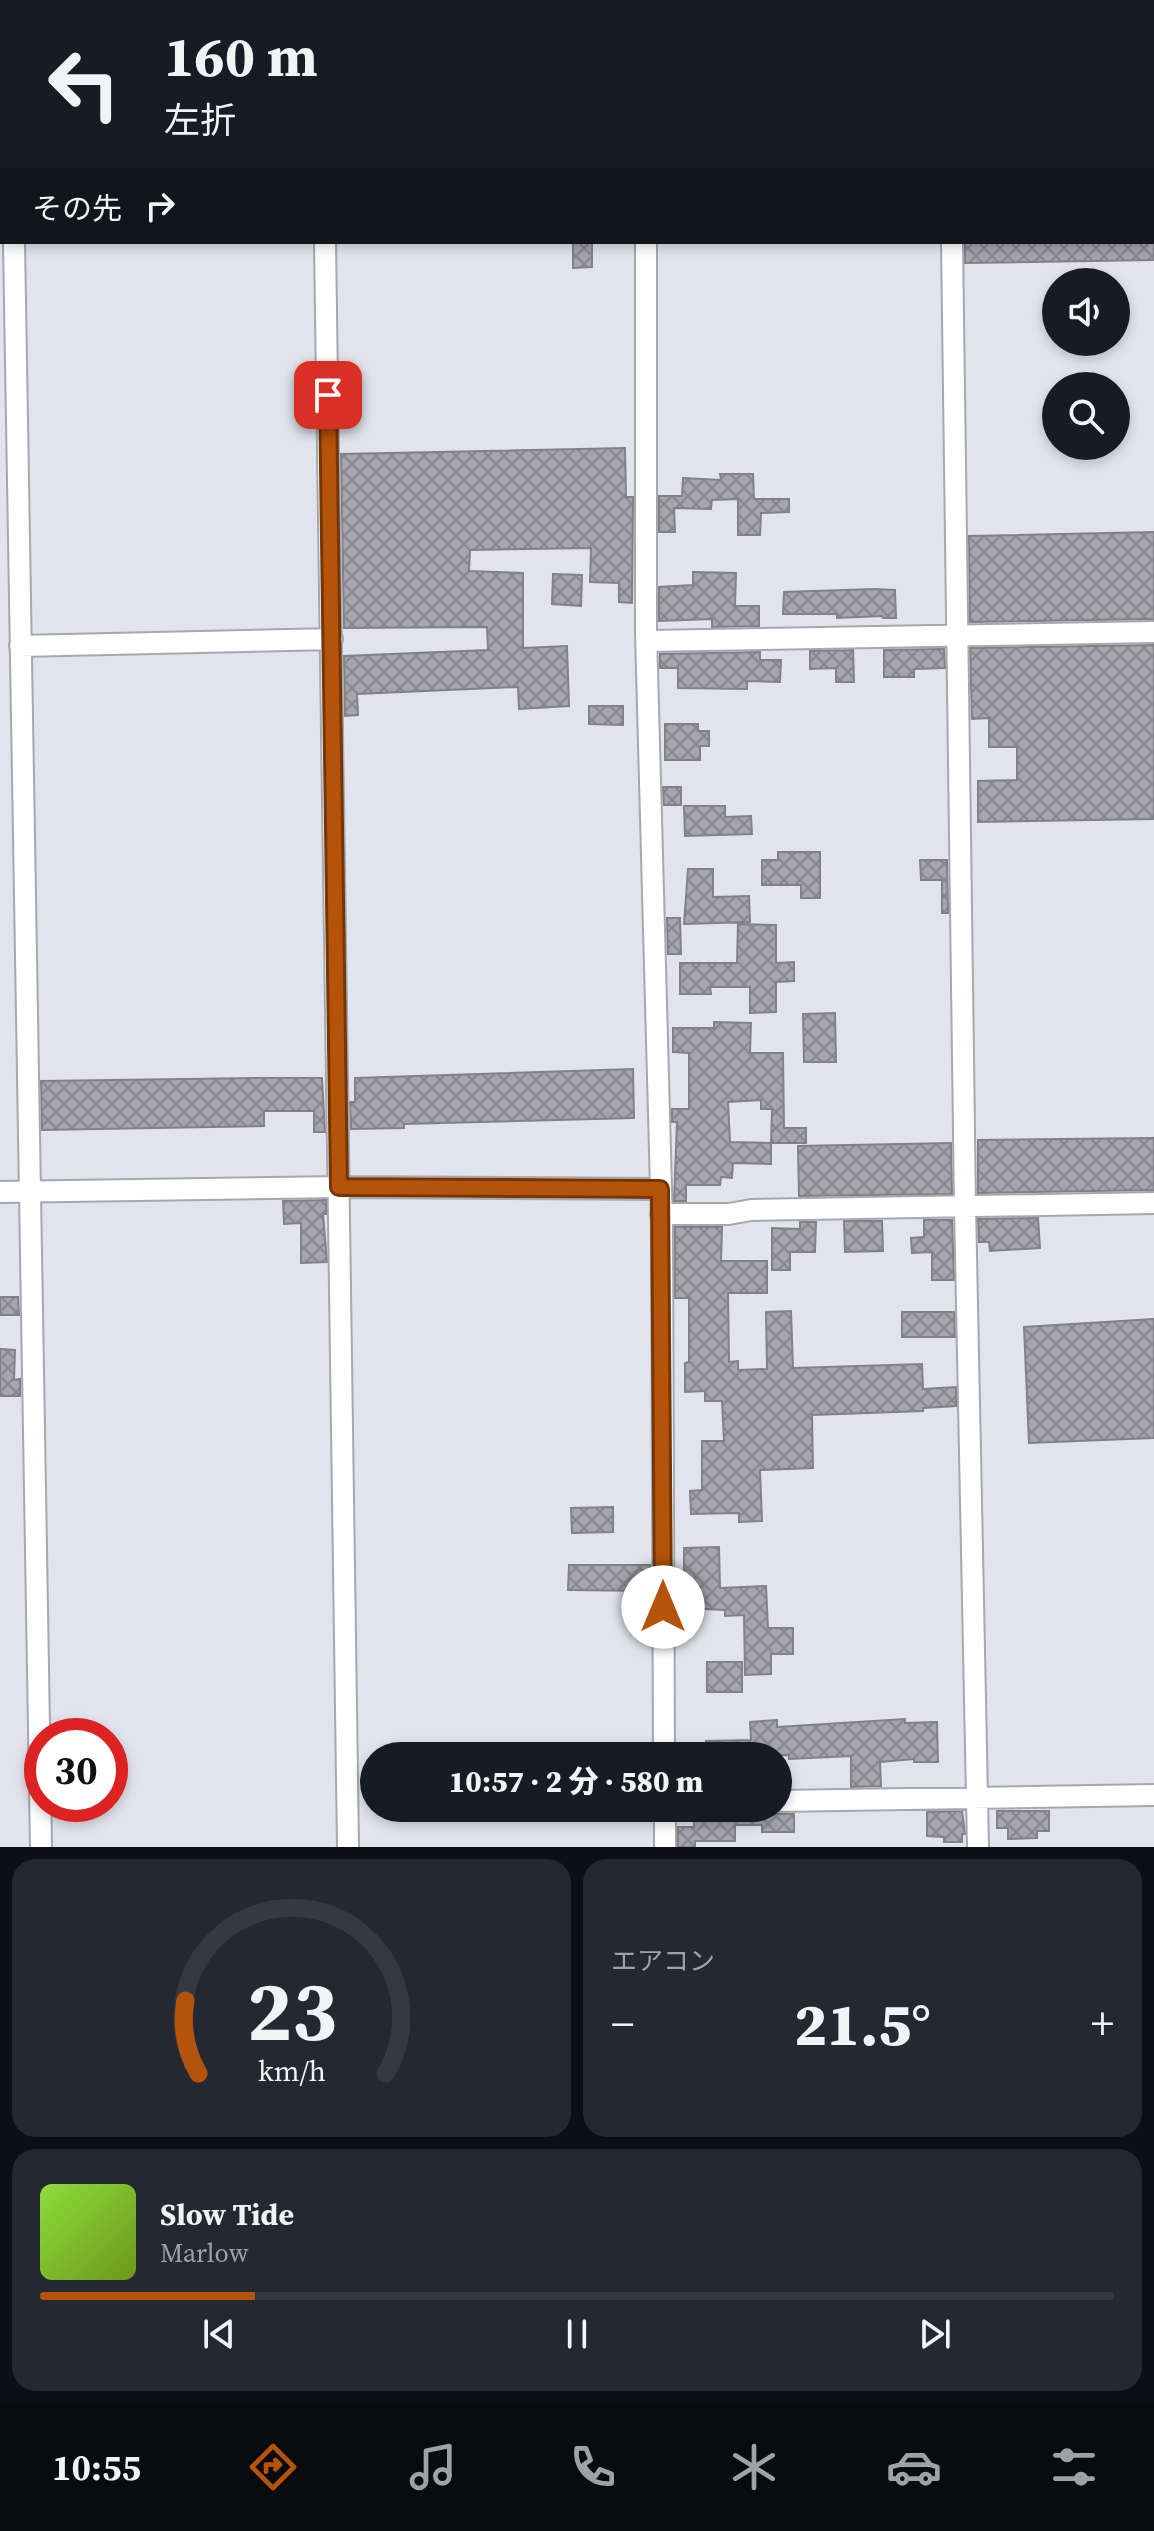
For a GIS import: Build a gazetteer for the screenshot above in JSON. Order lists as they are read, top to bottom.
{
  "page": {
    "turn": ["160 m", "左折"],
    "then": "その先",
    "limit": "30",
    "trip": "10:57 · 2 分 · 580 m",
    "tile": "エアコン",
    "heat": ["−", "21.5°", "+"],
    "song": ["Slow Tide", "Marlow"],
    "tabs": "10:55",
    "gauge": ["23", "km/h"]
  }
}
